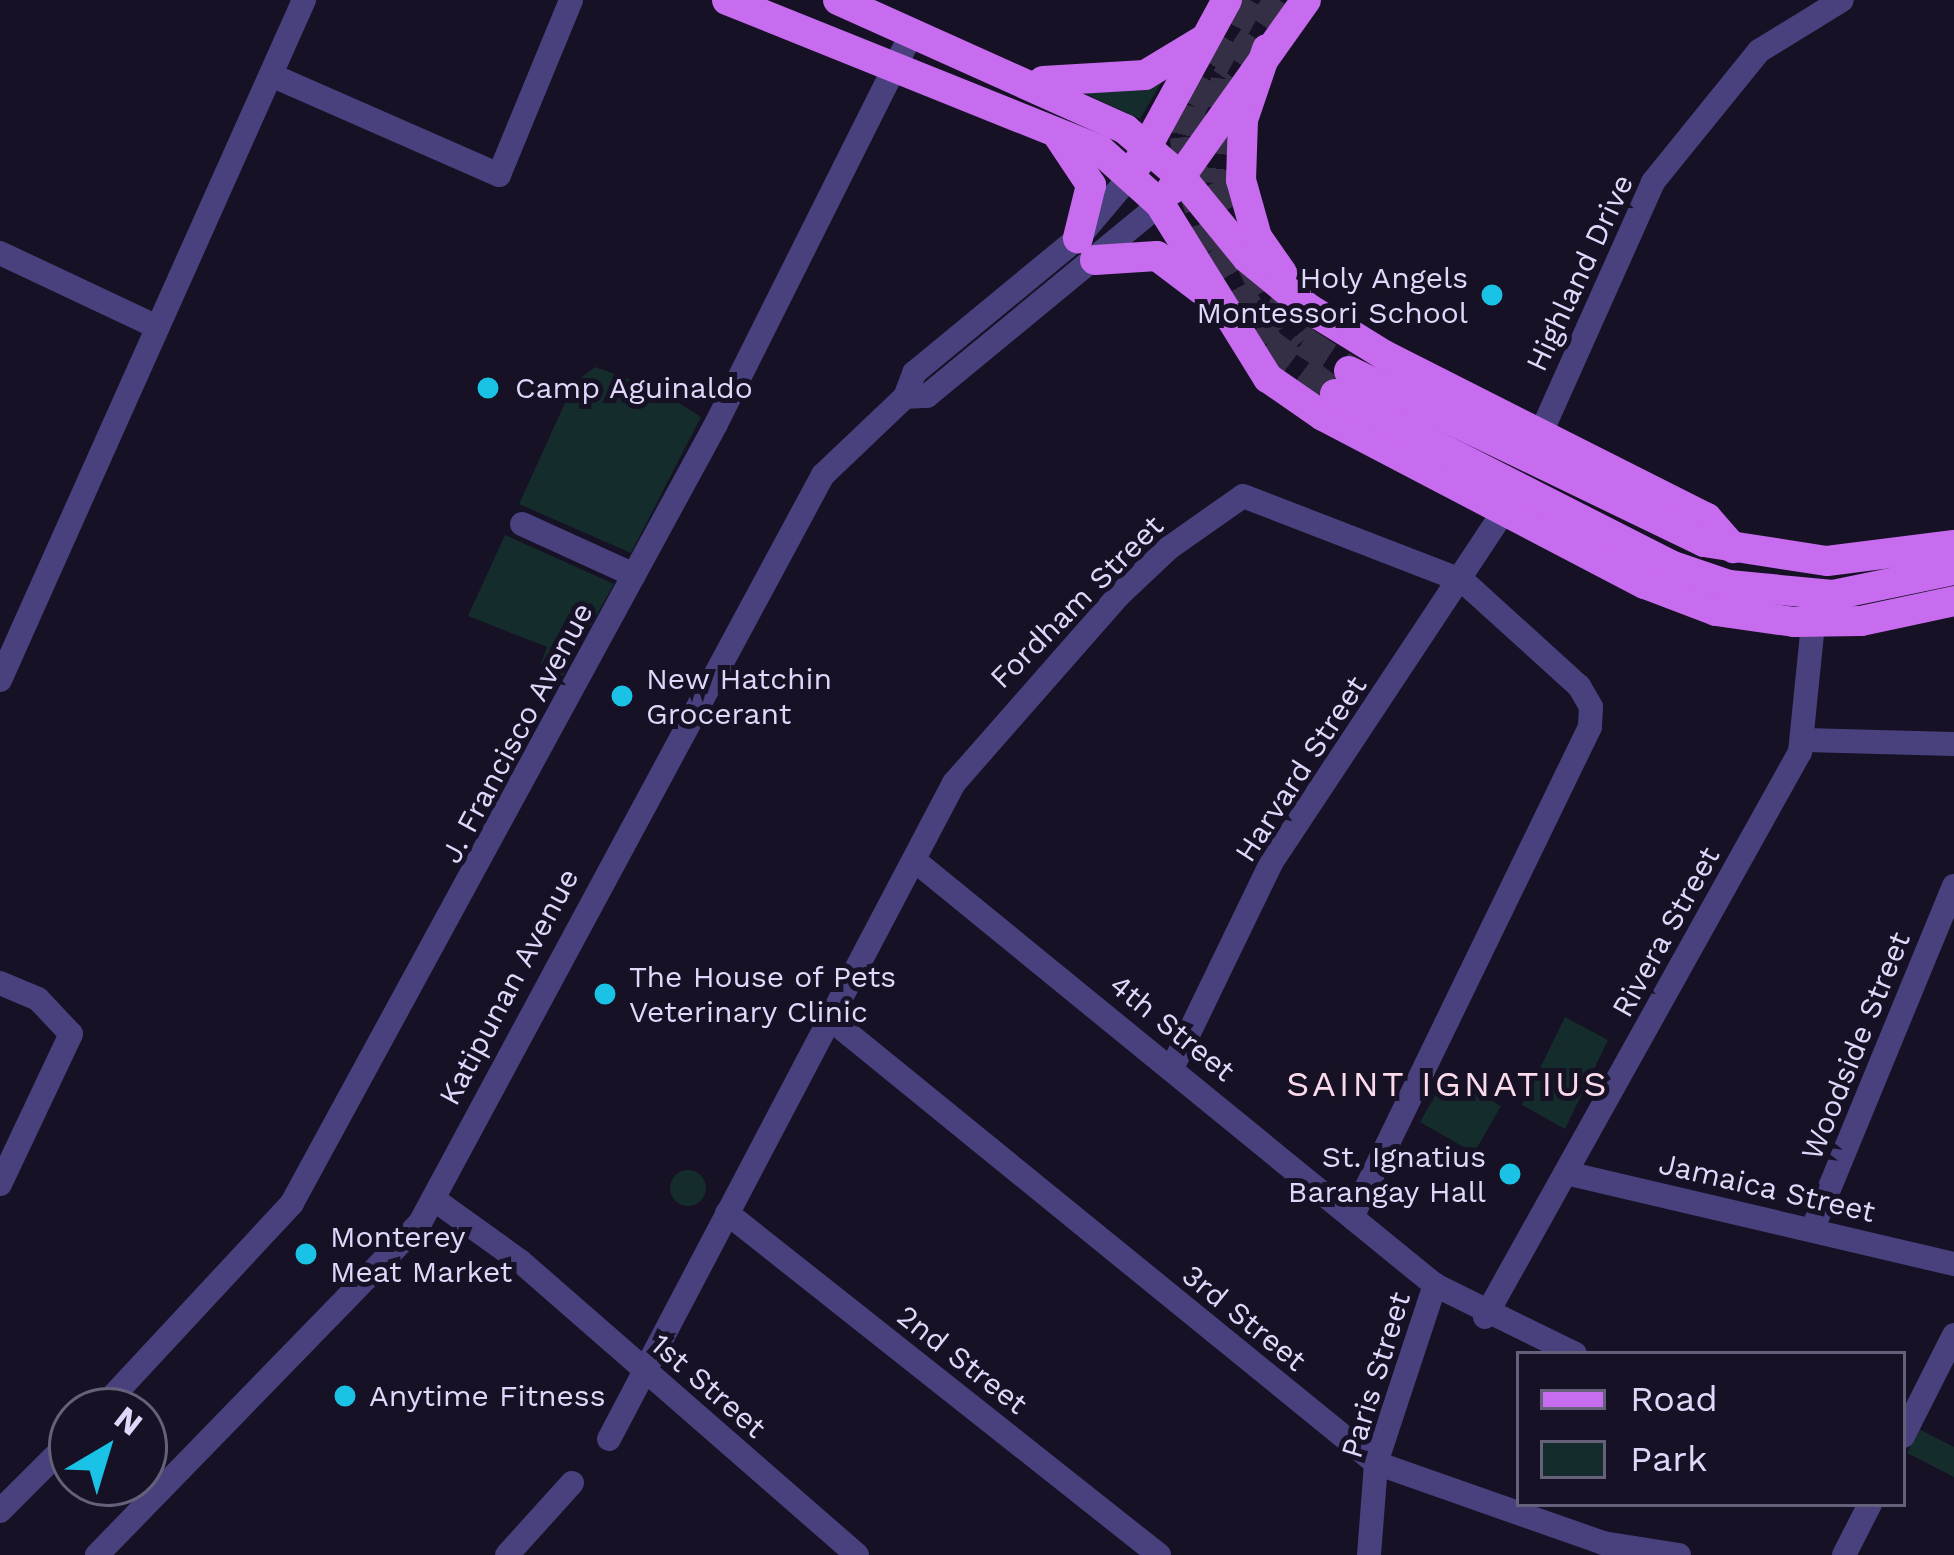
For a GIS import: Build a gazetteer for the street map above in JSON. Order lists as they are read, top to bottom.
{
  "streets": {
    "main road": ["Katipunan Avenue"],
    "street": [
      "Highland Drive",
      "Fordham Street",
      "J. Francisco Avenue",
      "Harvard Street",
      "Rivera Street",
      "4th Street",
      "Woodside Street",
      "Jamaica Street",
      "3rd Street",
      "2nd Street",
      "Paris Street",
      "1st Street"
    ]
  },
  "crossings": [
    ["Fordham Street", "Harvard Street"],
    ["Fordham Street", "4th Street"],
    ["Fordham Street", "3rd Street"],
    ["Fordham Street", "2nd Street"],
    ["Fordham Street", "1st Street"],
    ["Harvard Street", "4th Street"],
    ["Rivera Street", "4th Street"],
    ["Rivera Street", "Jamaica Street"],
    ["Katipunan Avenue", "1st Street"],
    ["4th Street", "Paris Street"],
    ["Woodside Street", "Jamaica Street"],
    ["3rd Street", "Paris Street"]
  ],
  "districts": ["SAINT IGNATIUS"],
  "places": [
    "Holy Angels Montessori School",
    "Camp Aguinaldo",
    "New Hatchin Grocerant",
    "The House of Pets Veterinary Clinic",
    "St. Ignatius Barangay Hall",
    "Monterey Meat Market",
    "Anytime Fitness"
  ],
  "legend": ["Road", "Park"],
  "north": "top right"
}
